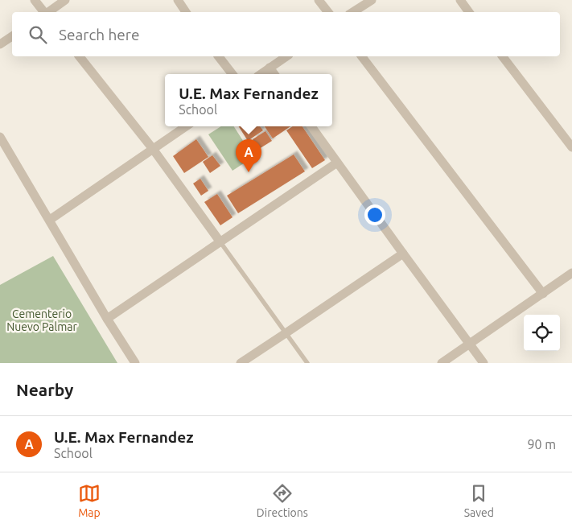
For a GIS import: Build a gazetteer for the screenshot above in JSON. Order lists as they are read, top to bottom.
{
  "parks": ["Cementerio Nuevo Palmar"],
  "page": {
    "search": "Search here",
    "popup": ["U.E. Max Fernandez", "School"],
    "pins": "A",
    "heading": "Nearby",
    "list": [
      {
        "mark": "A",
        "name": "U.E. Max Fernandez",
        "note": "School",
        "value": "90 m"
      }
    ],
    "nav": ["Map", "Directions", "Saved"]
  }
}
